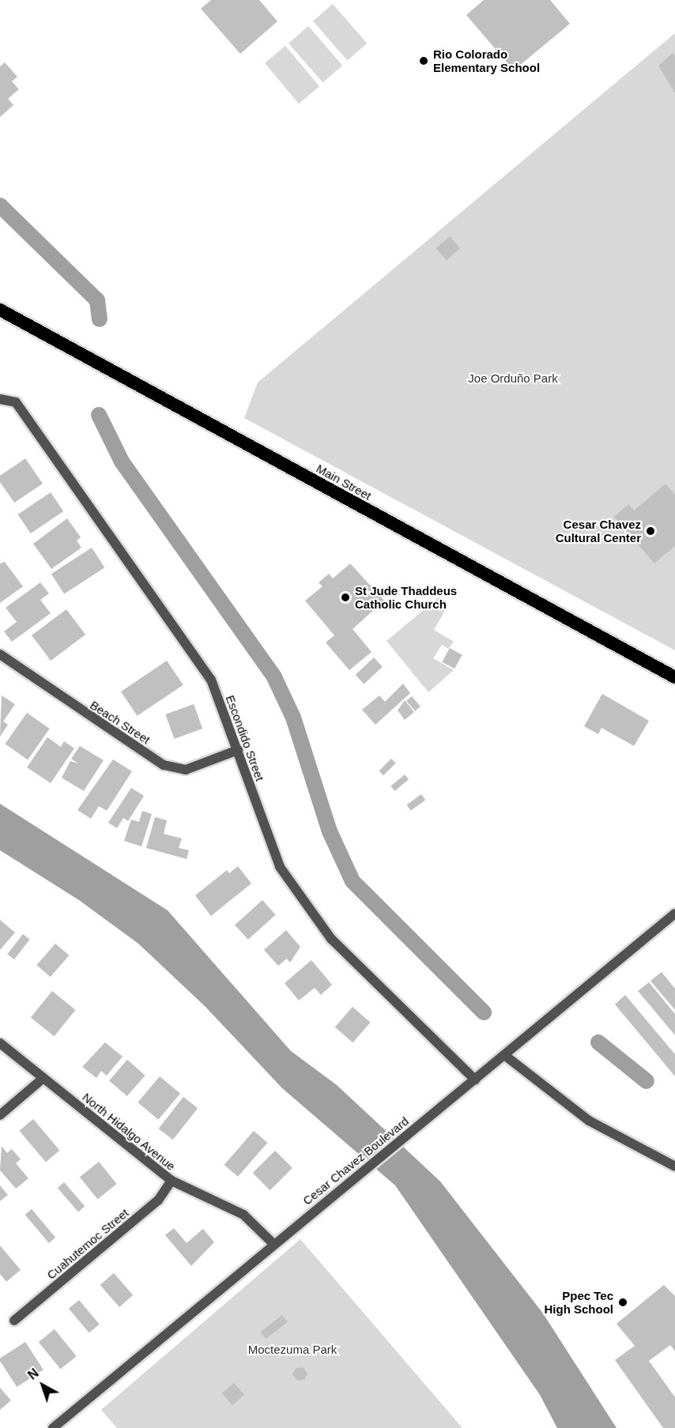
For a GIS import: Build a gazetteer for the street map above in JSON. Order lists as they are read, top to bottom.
{
  "streets": {
    "highway": ["Main Street"],
    "street": [
      "Beach Street",
      "Escondido Street",
      "North Hidalgo Avenue",
      "Cesar Chavez Boulevard",
      "Cuahutemoc Street"
    ]
  },
  "crossings": [
    ["Beach Street", "Escondido Street"],
    ["Escondido Street", "Cesar Chavez Boulevard"],
    ["North Hidalgo Avenue", "Cesar Chavez Boulevard"],
    ["North Hidalgo Avenue", "Cuahutemoc Street"]
  ],
  "parks": ["Joe Orduño Park", "Moctezuma Park"],
  "places": [
    "Rio Colorado Elementary School",
    "Cesar Chavez Cultural Center",
    "St Jude Thaddeus Catholic Church",
    "Ppec Tec High School"
  ],
  "north": "top left"
}
